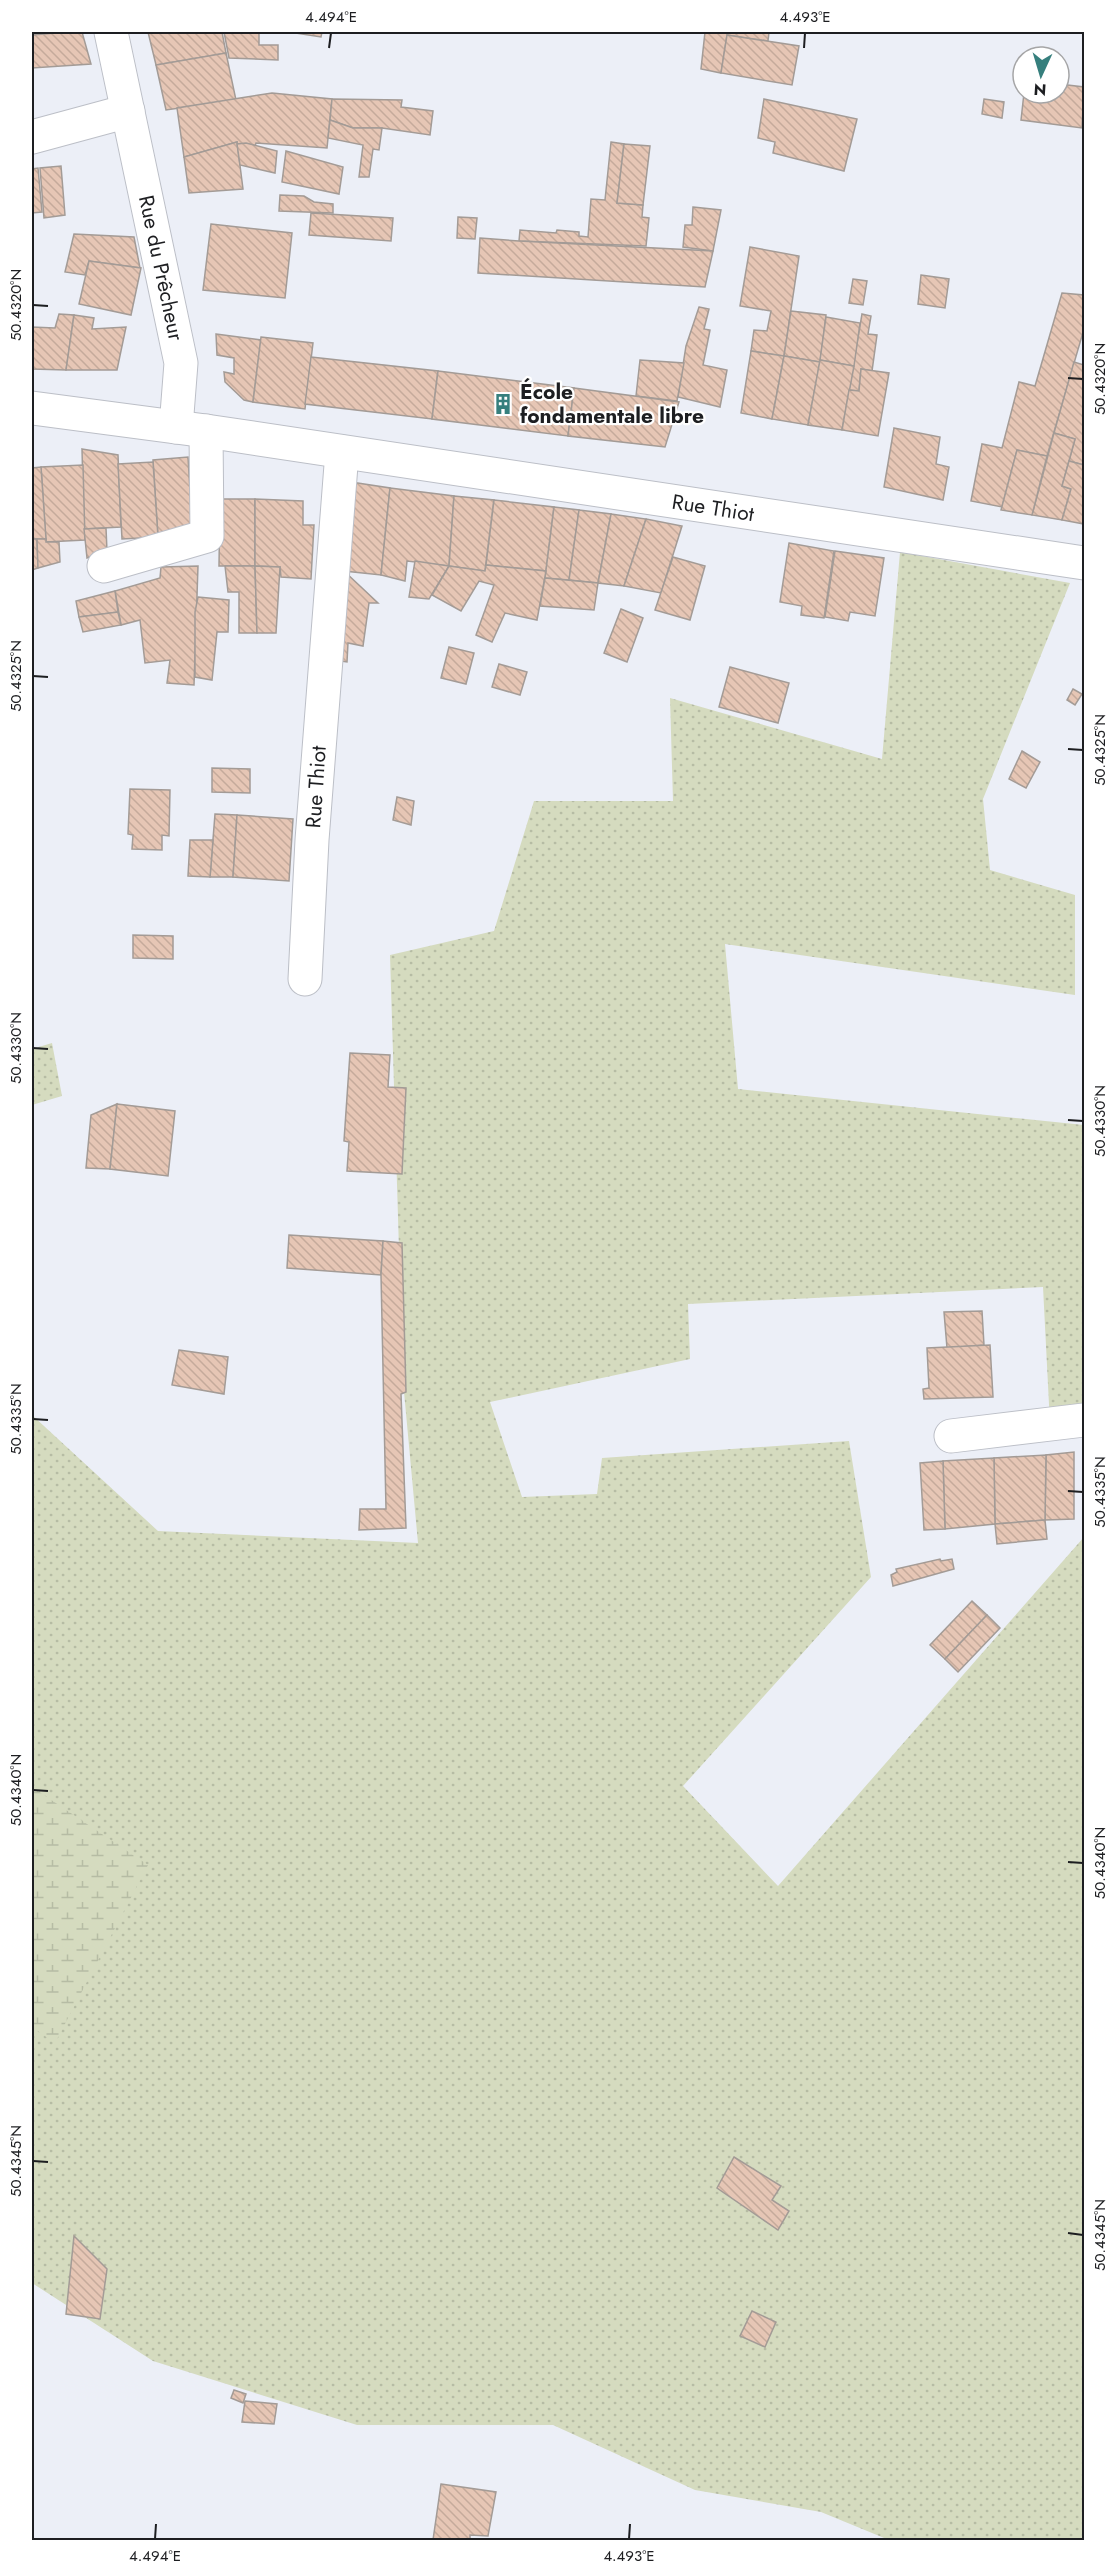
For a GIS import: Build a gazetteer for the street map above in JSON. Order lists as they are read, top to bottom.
{
  "streets": {
    "street": ["Rue du Prêcheur", "Rue Thiot"]
  },
  "crossings": [
    ["Rue du Prêcheur", "Rue Thiot"]
  ],
  "places": {
    "building": ["École fondamentale libre"]
  },
  "north": "bottom",
  "coordinates": [
    "4.494°E",
    "4.493°E",
    "50.4320°N",
    "50.4325°N",
    "50.4330°N",
    "50.4335°N",
    "50.4340°N",
    "50.4345°N"
  ]
}
